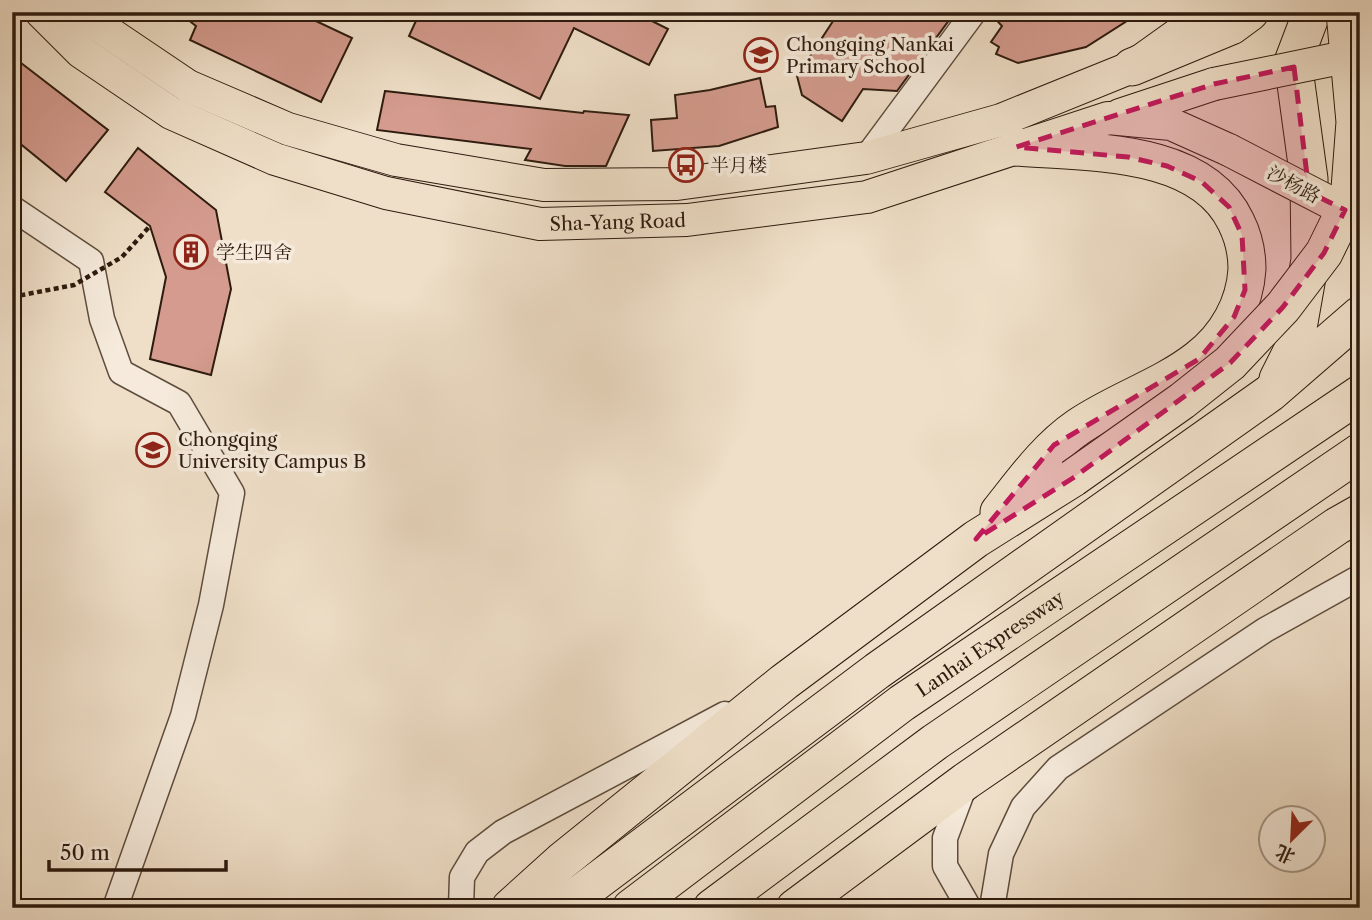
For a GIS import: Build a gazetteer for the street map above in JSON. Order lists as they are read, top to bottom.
{
  "streets": {
    "highway": ["Lanhai Expressway"],
    "main road": ["沙杨路", "Sha-Yang Road"]
  },
  "crossings": [
    ["沙杨路", "Sha-Yang Road"]
  ],
  "places": {
    "school or university": ["Chongqing Nankai Primary School", "Chongqing University Campus B"],
    "bus stop": ["半月楼"],
    "building": ["学生四舍"]
  },
  "scale_bar": "50 m",
  "north": "bottom left"
}
